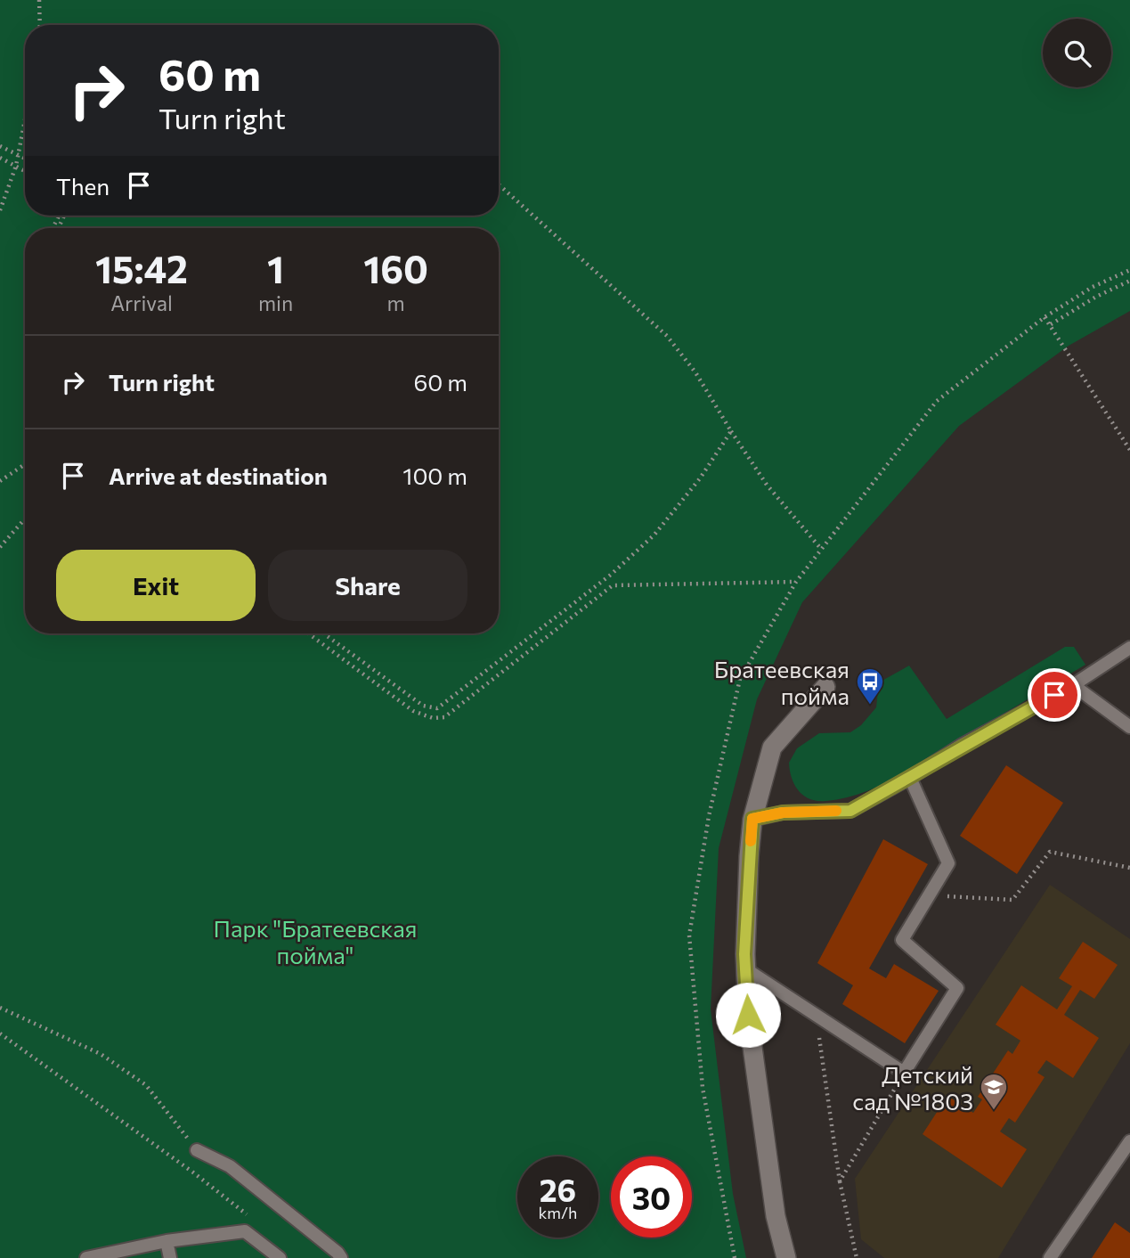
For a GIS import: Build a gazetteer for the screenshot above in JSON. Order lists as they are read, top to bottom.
{
  "parks": ["Парк \"Братеевская пойма\""],
  "places": {
    "bus stop": ["Братеевская пойма"],
    "school or university": ["Детский сад №1803"]
  },
  "page": {
    "turn": ["60 m", "Turn right"],
    "then": "Then",
    "eta": [
      "15:42",
      "Arrival",
      "1",
      "min",
      "160",
      "m"
    ],
    "list": [
      {
        "name": "Turn right",
        "value": "60 m"
      },
      {
        "name": "Arrive at destination",
        "value": "100 m"
      }
    ],
    "buttons": ["Exit", "Share"],
    "speed": "26 km/h",
    "limit": "30"
  }
}
